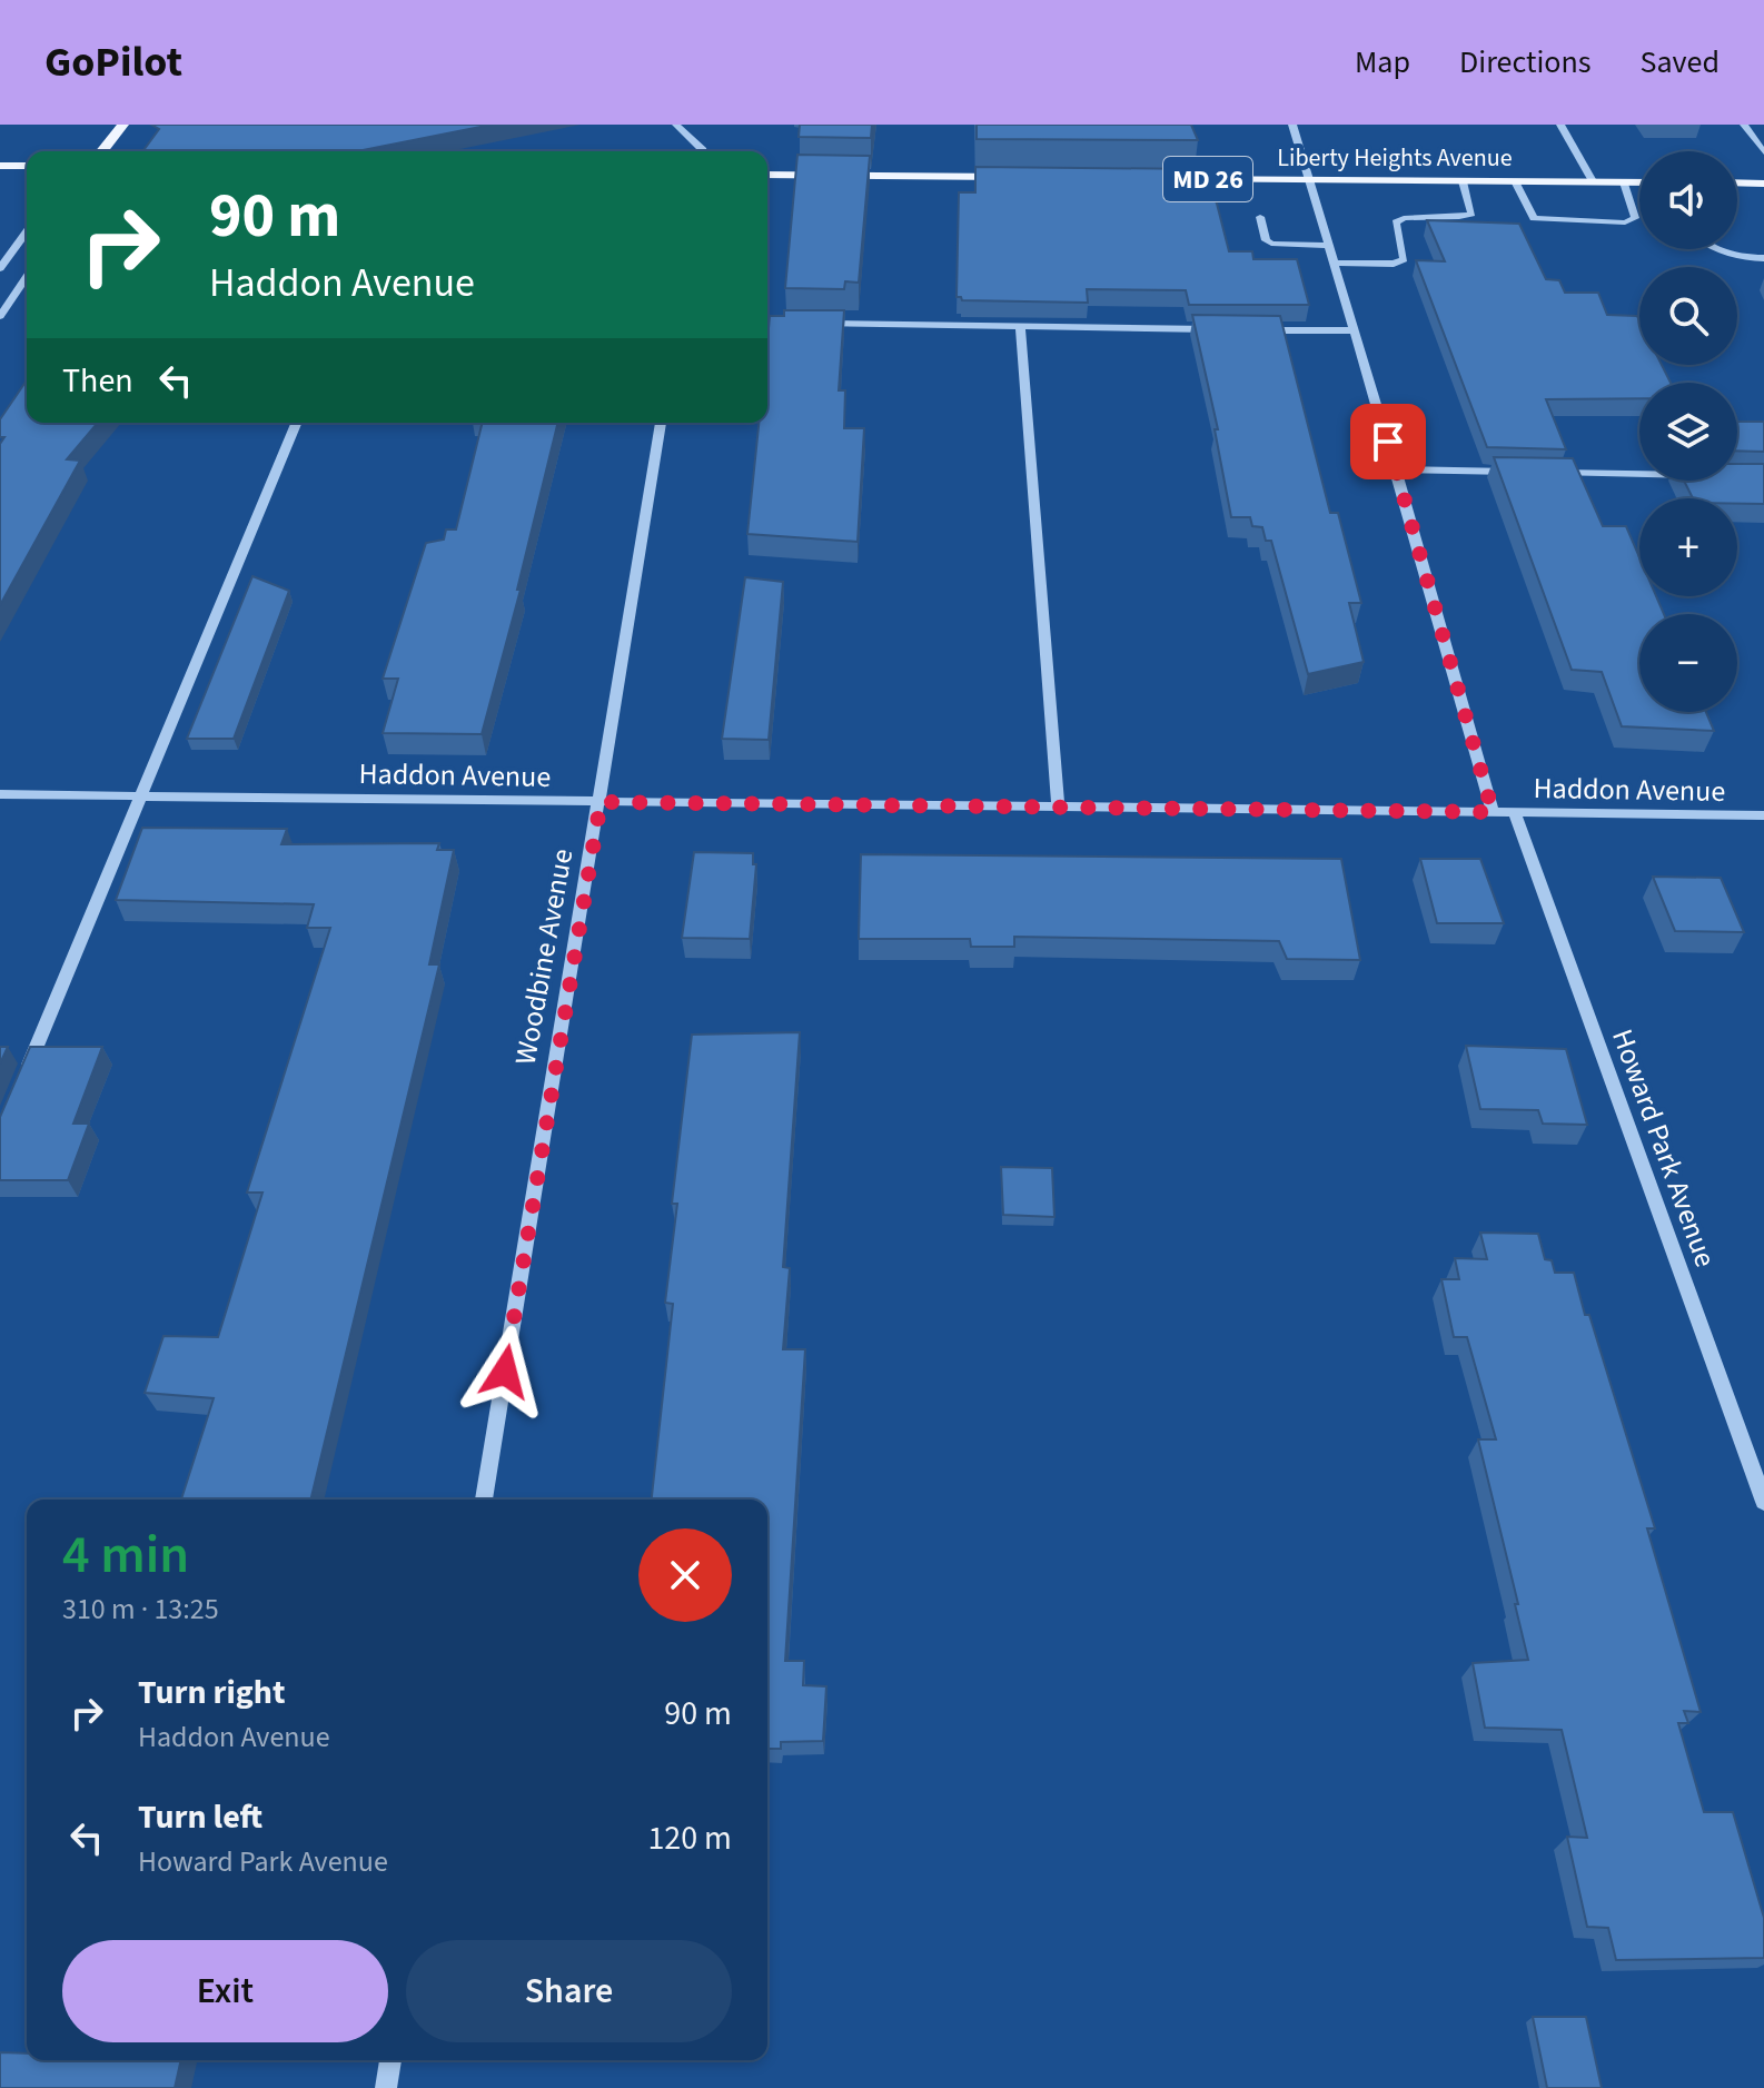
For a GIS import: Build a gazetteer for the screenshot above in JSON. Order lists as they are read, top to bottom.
{
  "streets": {
    "main road": ["Liberty Heights Avenue", "MD 26"],
    "street": ["Haddon Avenue", "Woodbine Avenue", "Howard Park Avenue"]
  },
  "crossings": [
    ["Haddon Avenue", "Woodbine Avenue"],
    ["Haddon Avenue", "Howard Park Avenue"]
  ],
  "page": {
    "header": "GoPilot",
    "nav": ["Map", "Directions", "Saved"],
    "map_buttons": ["+", "−"],
    "turn": ["90 m", "Haddon Avenue"],
    "then": "Then",
    "heading": ["4 min", "310 m · 13:25"],
    "list": [
      {
        "name": "Turn right",
        "note": "Haddon Avenue",
        "value": "90 m"
      },
      {
        "name": "Turn left",
        "note": "Howard Park Avenue",
        "value": "120 m"
      }
    ],
    "buttons": ["Exit", "Share"]
  }
}
